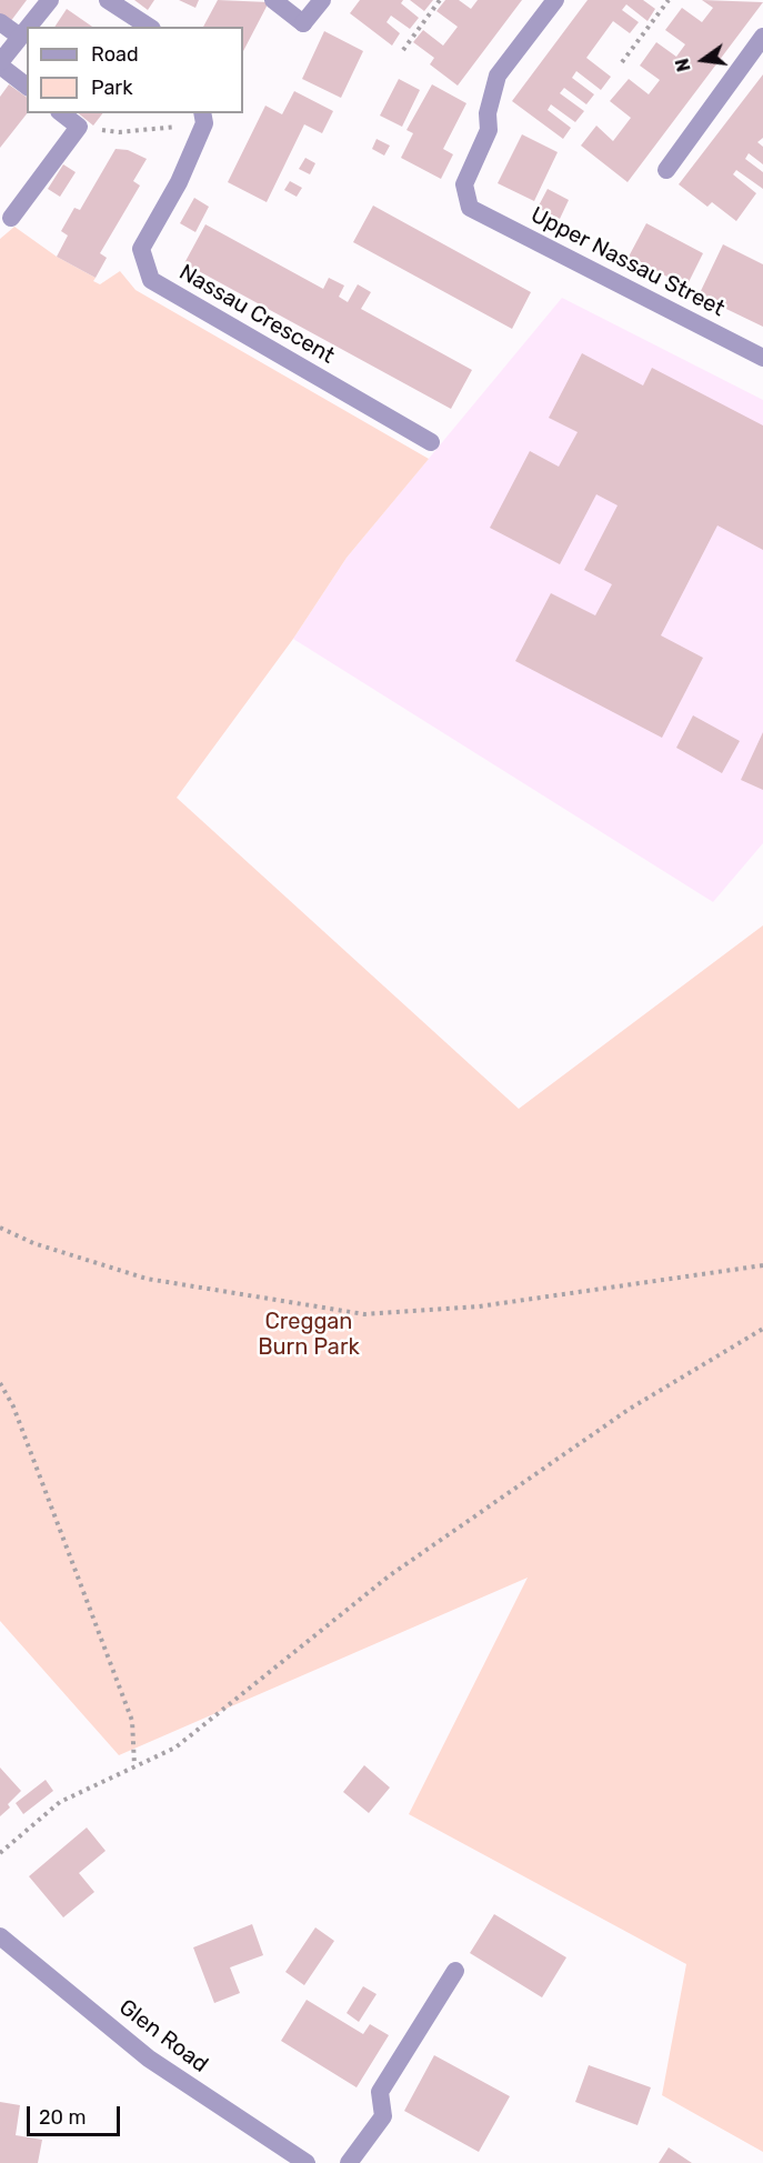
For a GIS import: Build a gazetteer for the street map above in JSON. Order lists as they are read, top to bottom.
{
  "streets": {
    "street": ["Upper Nassau Street", "Nassau Crescent", "Glen Road"]
  },
  "parks": ["Creggan Burn Park"],
  "legend": ["Road", "Park"],
  "scale_bar": "20 m",
  "north": "left"
}
